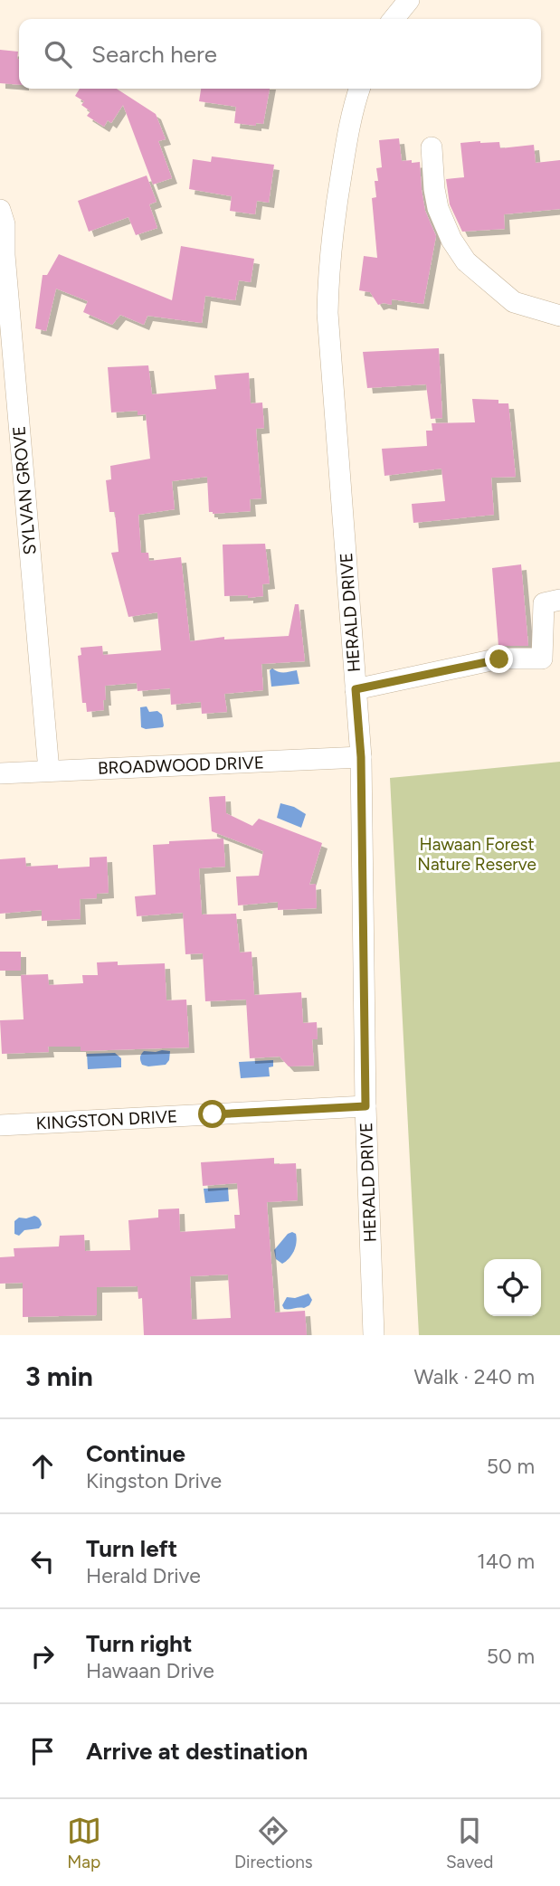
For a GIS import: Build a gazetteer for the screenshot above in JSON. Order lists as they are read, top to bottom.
{
  "streets": {
    "street": [
      "SYLVAN GROVE",
      "HERALD DRIVE",
      "BROADWOOD DRIVE",
      "KINGSTON DRIVE"
    ]
  },
  "crossings": [
    ["SYLVAN GROVE", "BROADWOOD DRIVE"],
    ["HERALD DRIVE", "BROADWOOD DRIVE"],
    ["HERALD DRIVE", "KINGSTON DRIVE"]
  ],
  "parks": ["Hawaan Forest Nature Reserve"],
  "page": {
    "search": "Search here",
    "heading": ["3 min", "Walk · 240 m"],
    "list": [
      ["Continue", "Kingston Drive", "50 m"],
      ["Turn left", "Herald Drive", "140 m"],
      ["Turn right", "Hawaan Drive", "50 m"],
      "Arrive at destination"
    ],
    "nav": ["Map", "Directions", "Saved"]
  }
}
